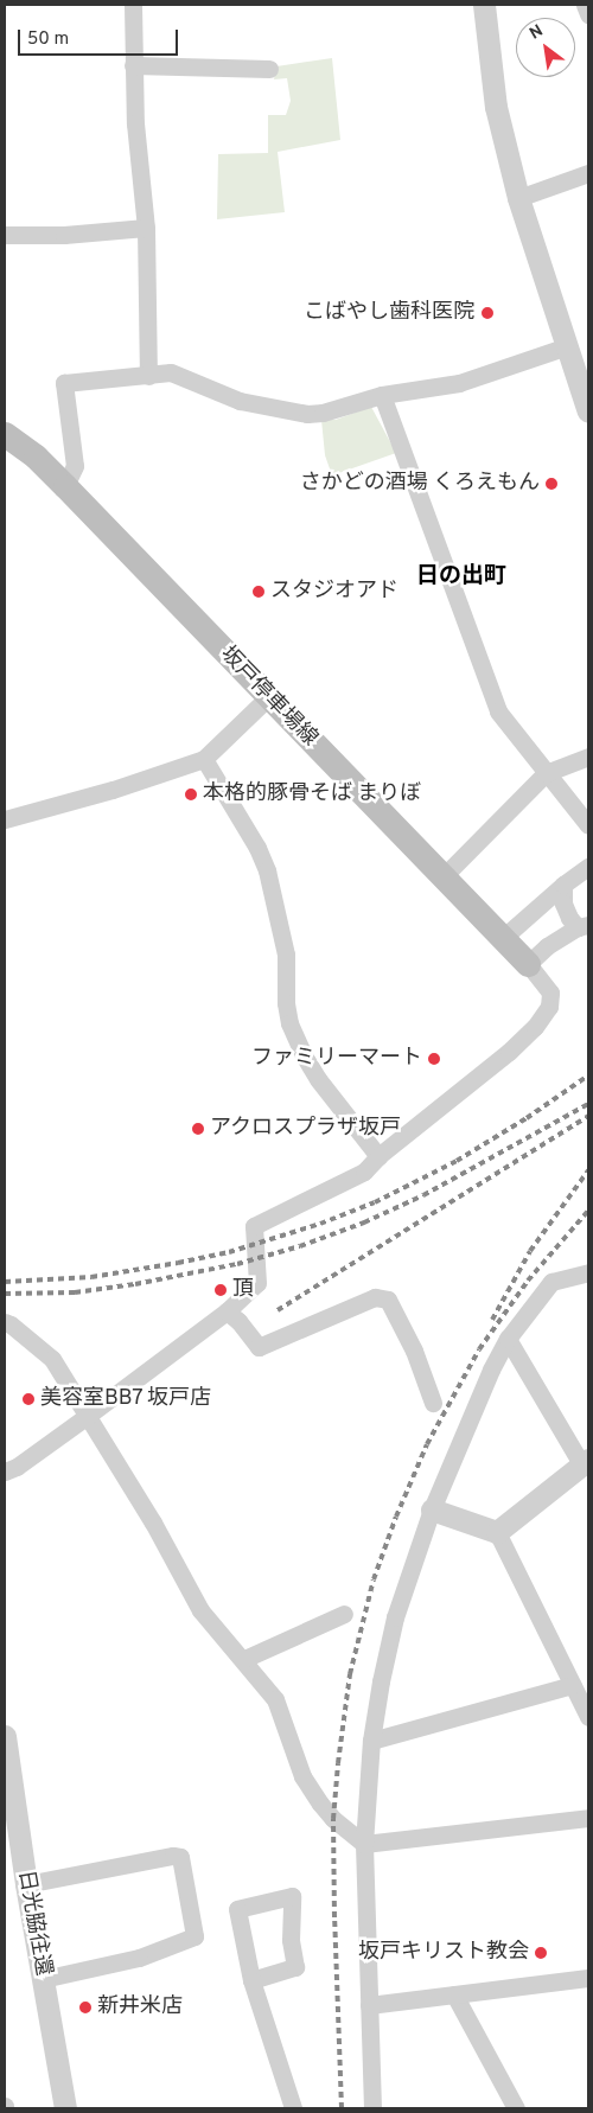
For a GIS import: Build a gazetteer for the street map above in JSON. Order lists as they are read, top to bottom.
{
  "streets": {
    "main road": ["坂戸停車場線"],
    "street": ["日光脇往還"]
  },
  "districts": ["日の出町"],
  "places": [
    "こばやし歯科医院",
    "さかどの酒場 くろえもん",
    "スタジオアド",
    "本格的豚骨そば まりぼ",
    "ファミリーマート",
    "アクロスプラザ坂戸",
    "頂",
    "美容室BB7 坂戸店",
    "坂戸キリスト教会",
    "新井米店"
  ],
  "scale_bar": "50 m",
  "north": "top left"
}
